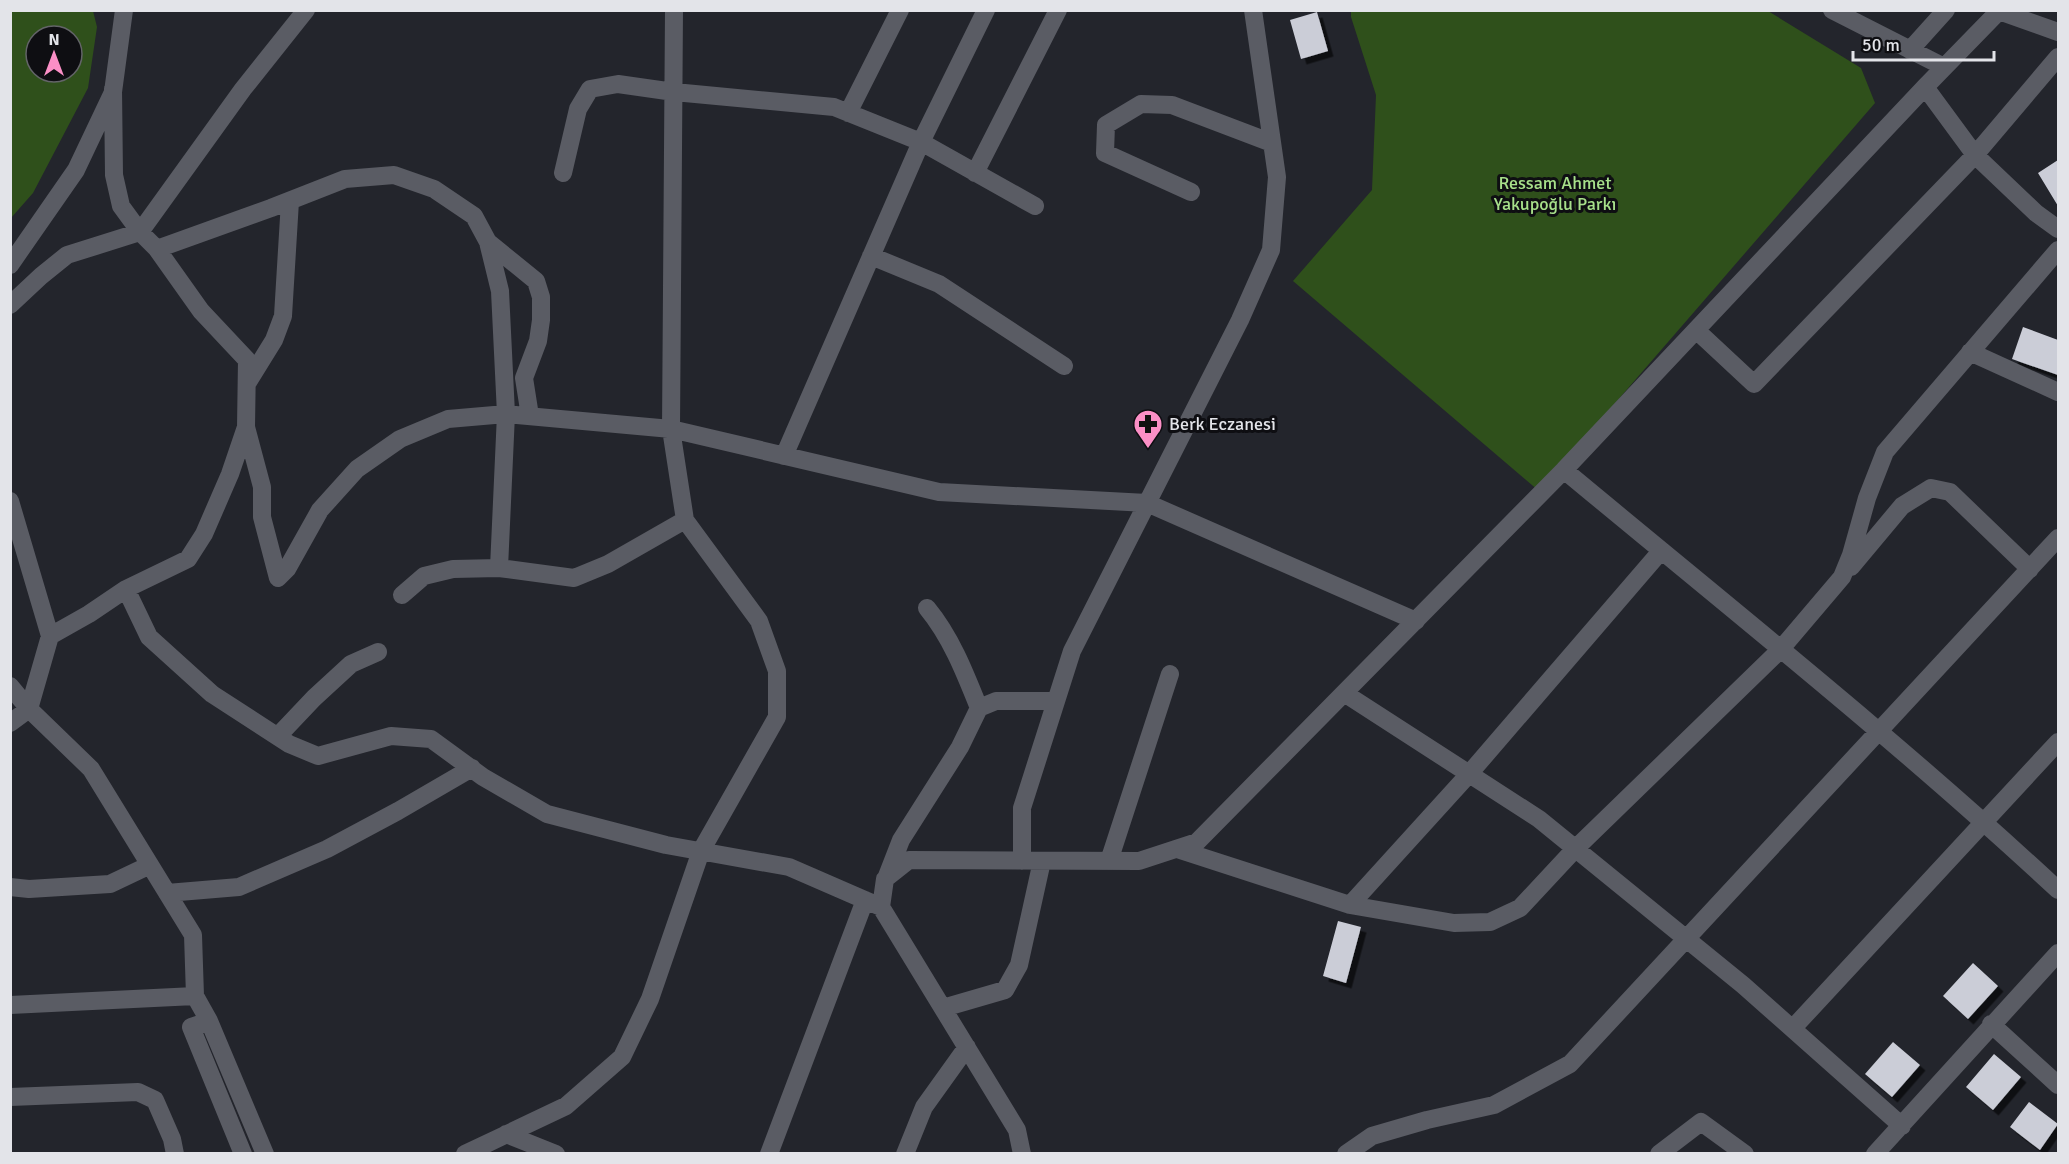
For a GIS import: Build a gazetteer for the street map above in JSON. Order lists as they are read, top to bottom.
{
  "parks": ["Ressam Ahmet Yakupoğlu Parkı"],
  "places": {
    "pharmacy": ["Berk Eczanesi"]
  },
  "scale_bar": "50 m",
  "north": "top"
}
